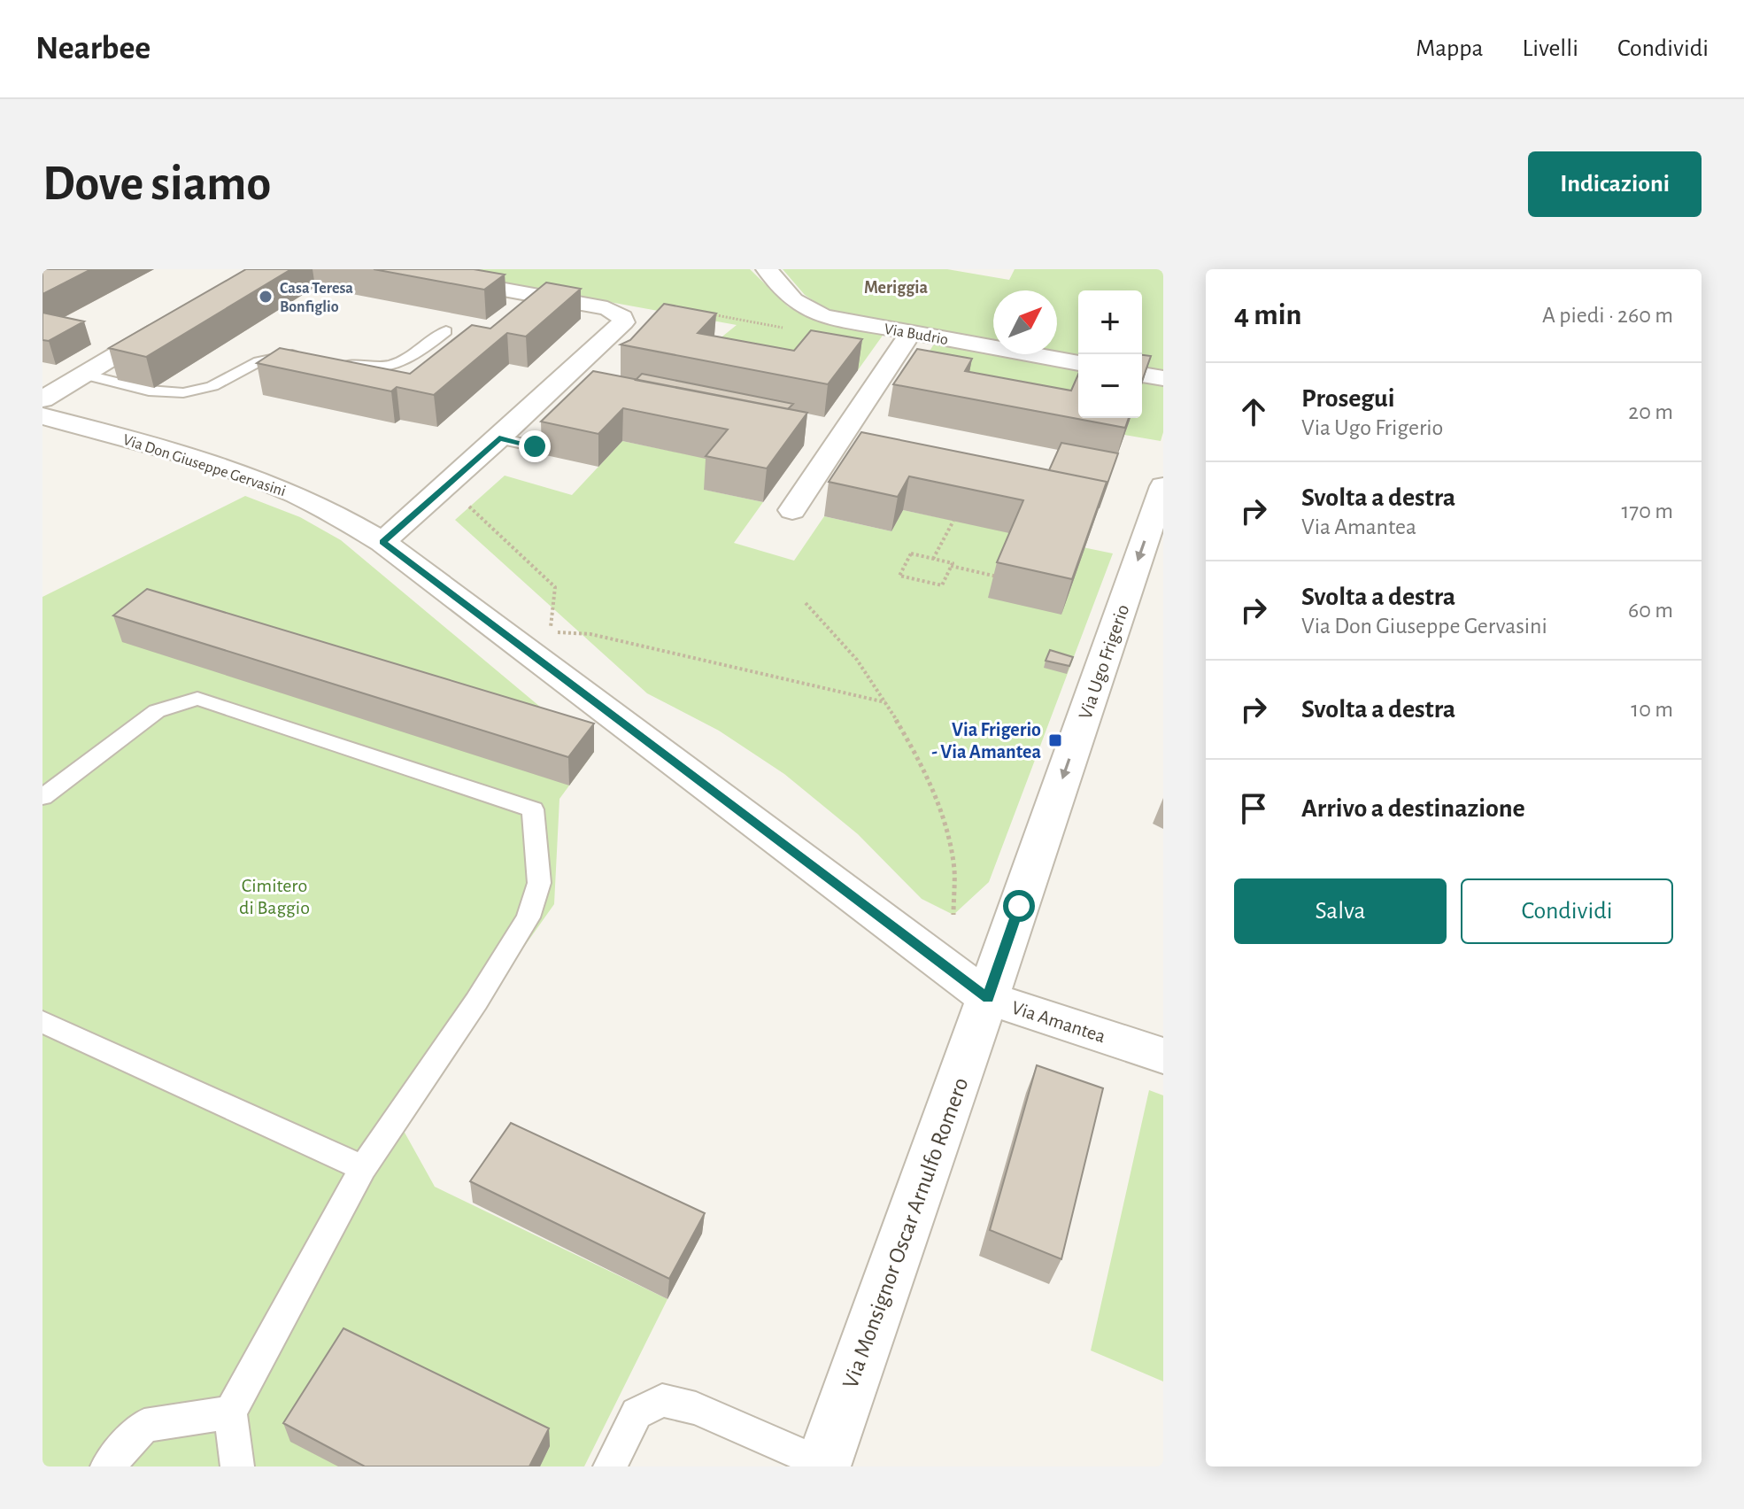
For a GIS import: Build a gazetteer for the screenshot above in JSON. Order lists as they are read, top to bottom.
{
  "streets": {
    "street": [
      "Via Budrio",
      "Via Don Giuseppe Gervasini",
      "Via Ugo Frigerio",
      "Via Amantea",
      "Via Monsignor Oscar Arnulfo Romero"
    ]
  },
  "crossings": [
    ["Via Don Giuseppe Gervasini", "Via Amantea"],
    ["Via Ugo Frigerio", "Via Amantea"],
    ["Via Ugo Frigerio", "Via Monsignor Oscar Arnulfo Romero"],
    ["Via Amantea", "Via Monsignor Oscar Arnulfo Romero"]
  ],
  "one_way": ["Via Ugo Frigerio"],
  "districts": ["Meriggia"],
  "parks": ["Cimitero di Baggio"],
  "places": {
    "other": ["Casa Teresa Bonfiglio"],
    "transit": ["Via Frigerio - Via Amantea"]
  },
  "north": "top right",
  "page": {
    "header": "Nearbee",
    "nav": ["Mappa", "Livelli", "Condividi"],
    "buttons": [
      "Indicazioni",
      ["Salva", "Condividi"]
    ],
    "title": "Dove siamo",
    "heading": ["4 min", "A piedi · 260 m"],
    "map_buttons": ["+", "−"],
    "list": [
      ["Prosegui", "Via Ugo Frigerio", "20 m"],
      ["Svolta a destra", "Via Amantea", "170 m"],
      ["Svolta a destra", "Via Don Giuseppe Gervasini", "60 m"],
      ["Svolta a destra", "10 m"],
      "Arrivo a destinazione"
    ]
  }
}
